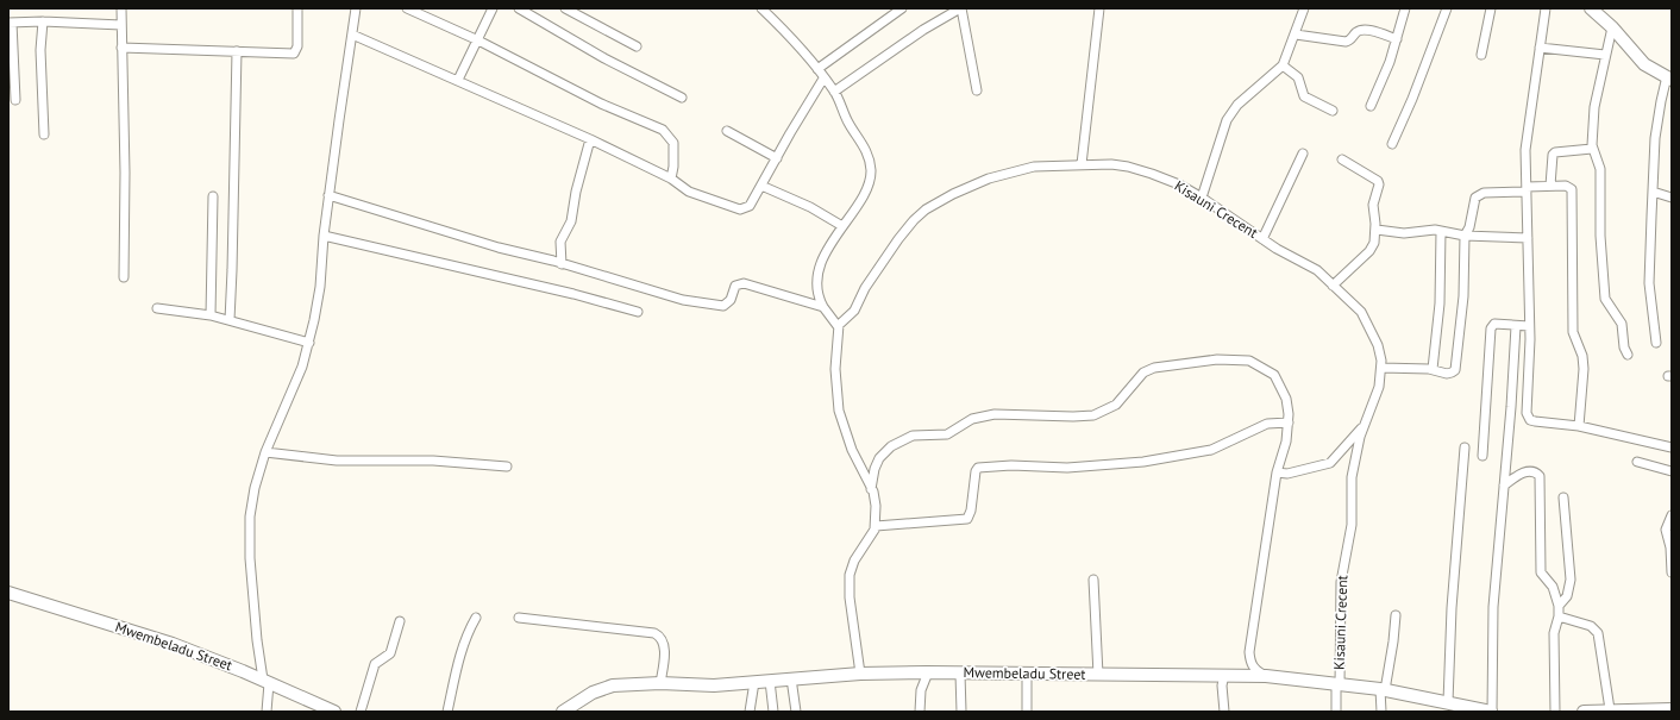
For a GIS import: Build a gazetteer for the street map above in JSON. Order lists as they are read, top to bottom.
{
  "streets": {
    "street": ["Kisauni Crecent", "Mwembeladu Street"]
  },
  "crossings": [
    ["Kisauni Crecent", "Mwembeladu Street"]
  ]
}
